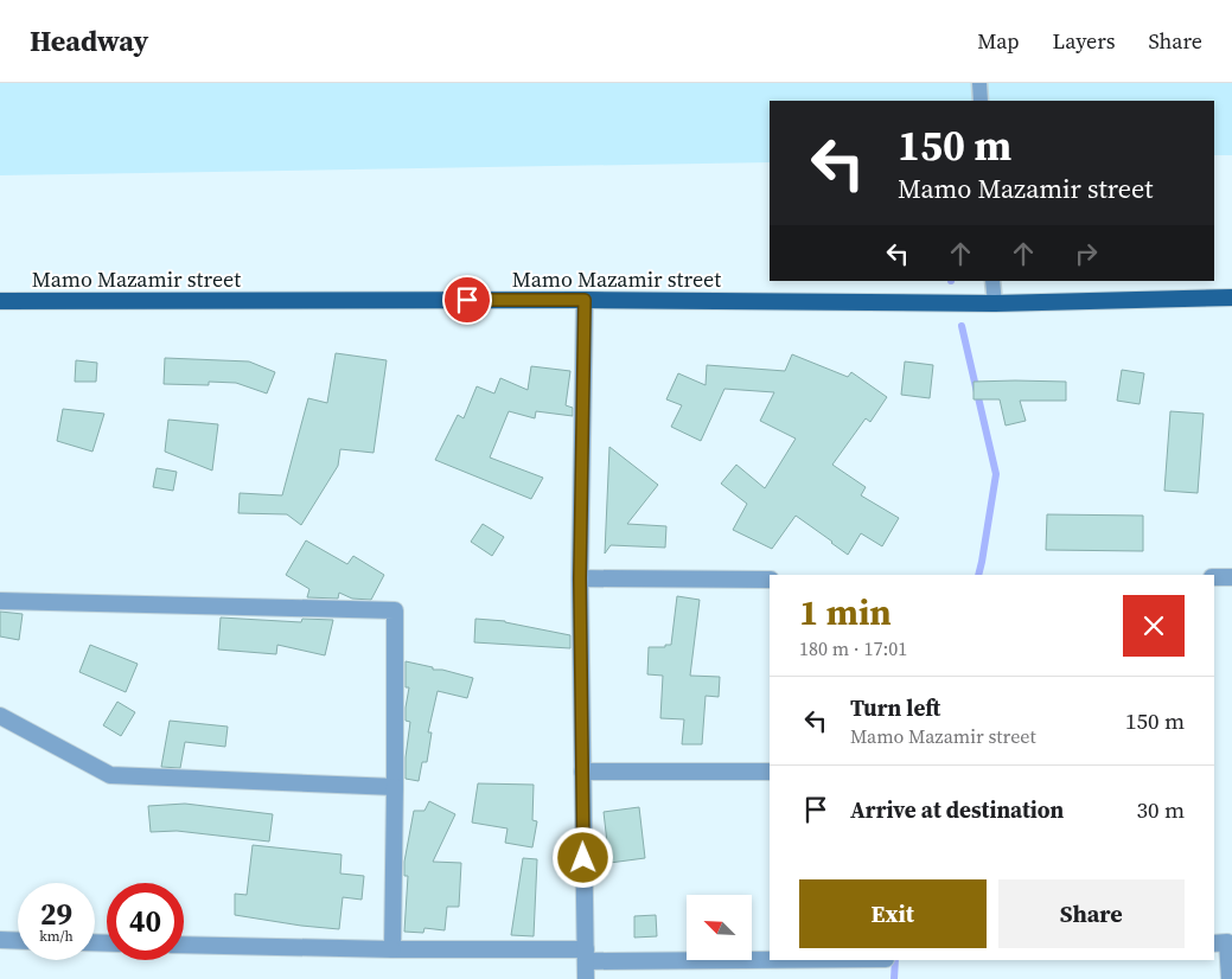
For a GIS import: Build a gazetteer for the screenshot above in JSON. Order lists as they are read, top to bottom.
{
  "streets": {
    "main road": ["Mamo Mazamir street"]
  },
  "north": "top left",
  "page": {
    "header": "Headway",
    "nav": ["Map", "Layers", "Share"],
    "turn": ["150 m", "Mamo Mazamir street"],
    "heading": ["1 min", "180 m · 17:01"],
    "list": [
      {
        "name": "Turn left",
        "note": "Mamo Mazamir street",
        "value": "150 m"
      },
      {
        "name": "Arrive at destination",
        "value": "30 m"
      }
    ],
    "buttons": ["Exit", "Share"],
    "speed": "29 km/h",
    "limit": "40"
  }
}
